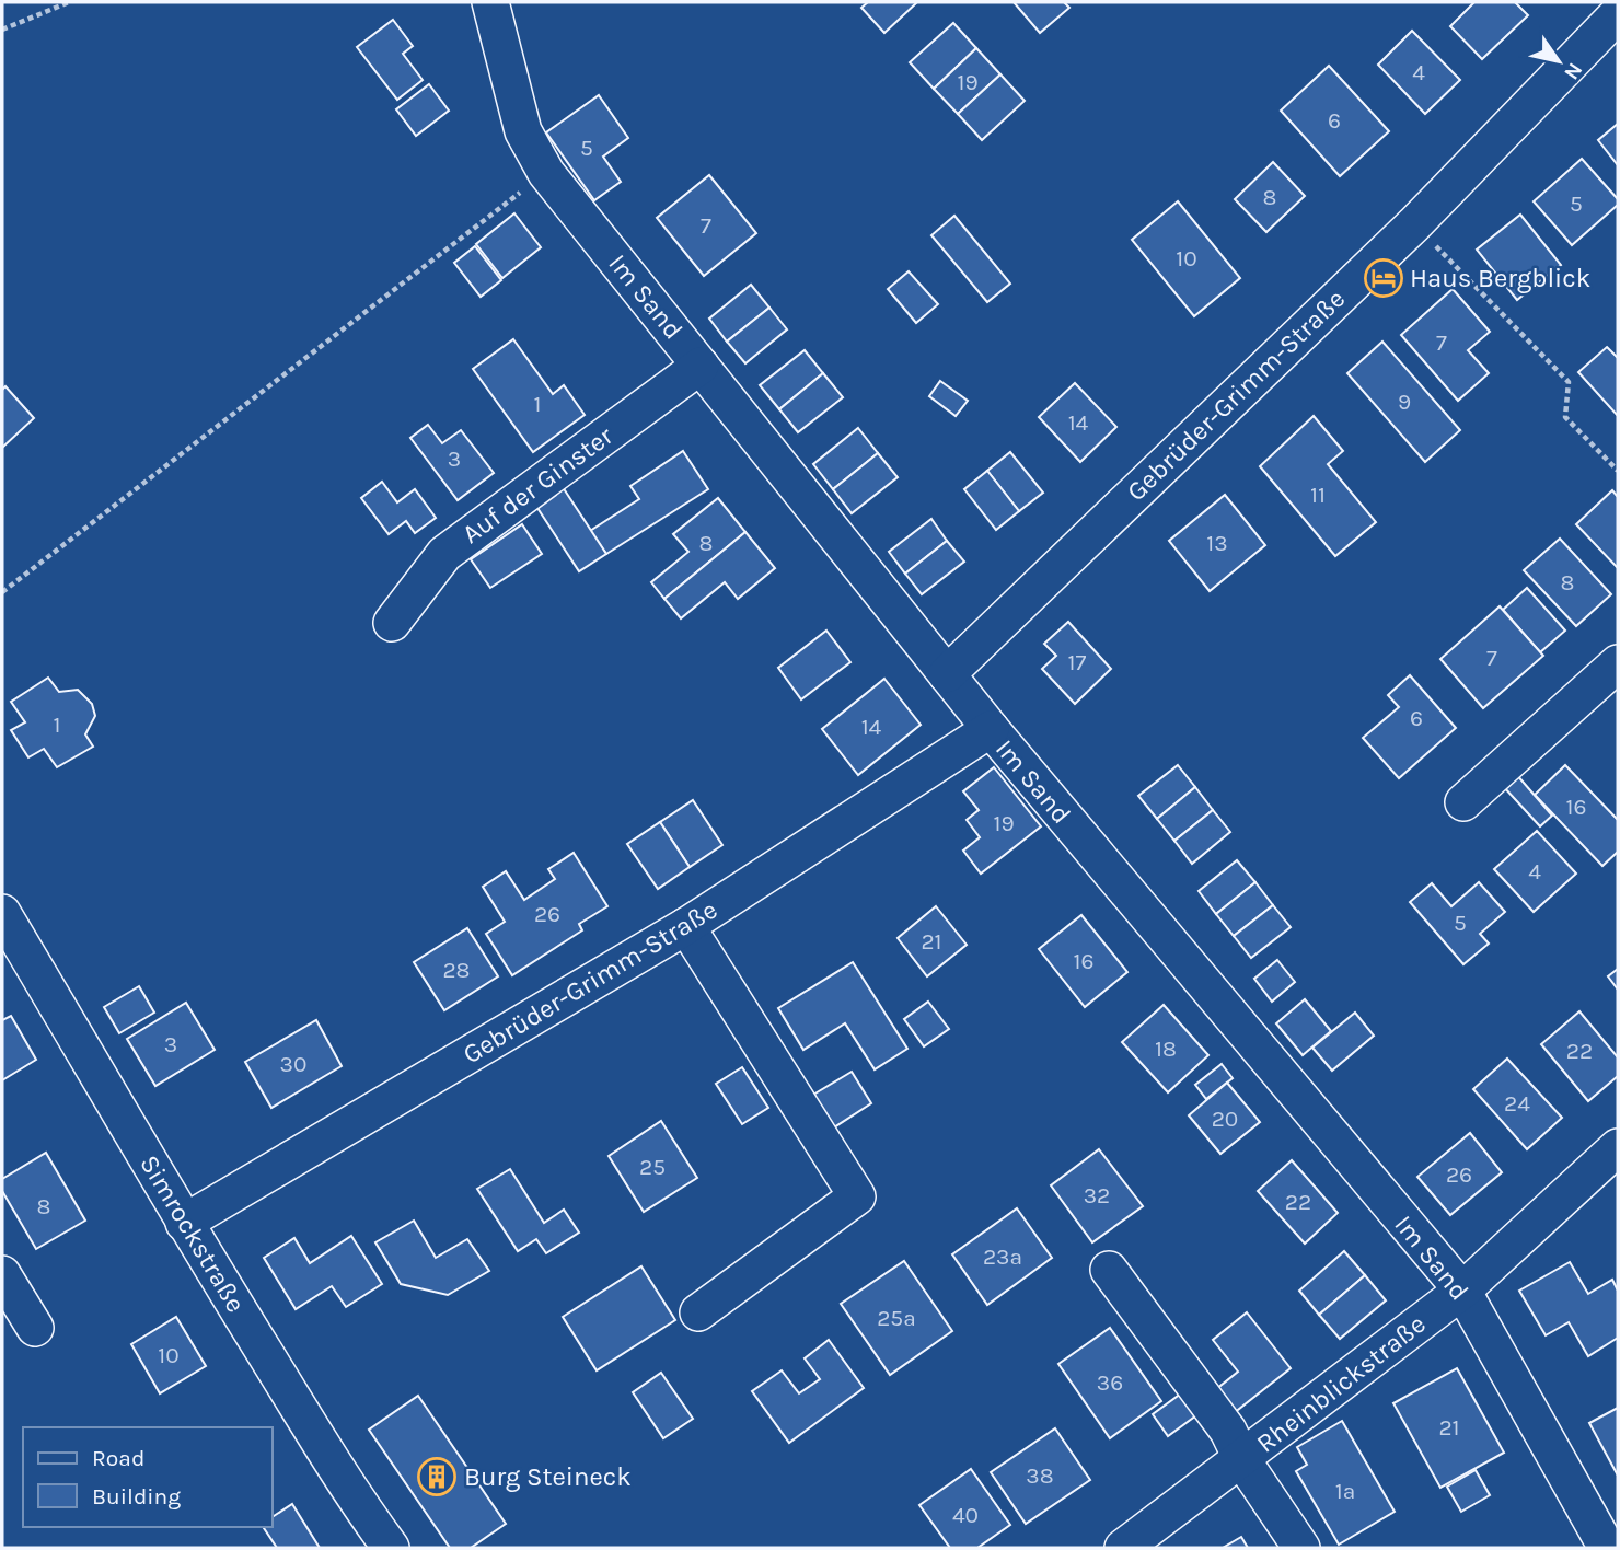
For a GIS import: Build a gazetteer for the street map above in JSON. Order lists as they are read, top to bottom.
{
  "streets": {
    "street": [
      "Im Sand",
      "Gebrüder-Grimm-Straße",
      "Auf der Ginster",
      "Simrockstraße",
      "Rheinblickstraße"
    ]
  },
  "crossings": [
    ["Im Sand", "Gebrüder-Grimm-Straße"],
    ["Im Sand", "Auf der Ginster"],
    ["Im Sand", "Rheinblickstraße"],
    ["Gebrüder-Grimm-Straße", "Simrockstraße"]
  ],
  "places": {
    "hotel": ["Haus Bergblick"],
    "building": ["Burg Steineck"]
  },
  "house_numbers": [
    "4",
    "19",
    "6",
    "5",
    "8",
    "5",
    "7",
    "10",
    "7",
    "9",
    "1",
    "14",
    "3",
    "11",
    "8",
    "13",
    "8",
    "7",
    "17",
    "6",
    "1",
    "14",
    "16",
    "19",
    "4",
    "26",
    "5",
    "21",
    "16",
    "28",
    "3",
    "18",
    "22",
    "30",
    "24",
    "20",
    "25",
    "26",
    "32",
    "22",
    "8",
    "23a",
    "25a",
    "10",
    "36",
    "21",
    "38",
    "1a",
    "40"
  ],
  "legend": ["Road", "Building"],
  "north": "bottom right"
}
